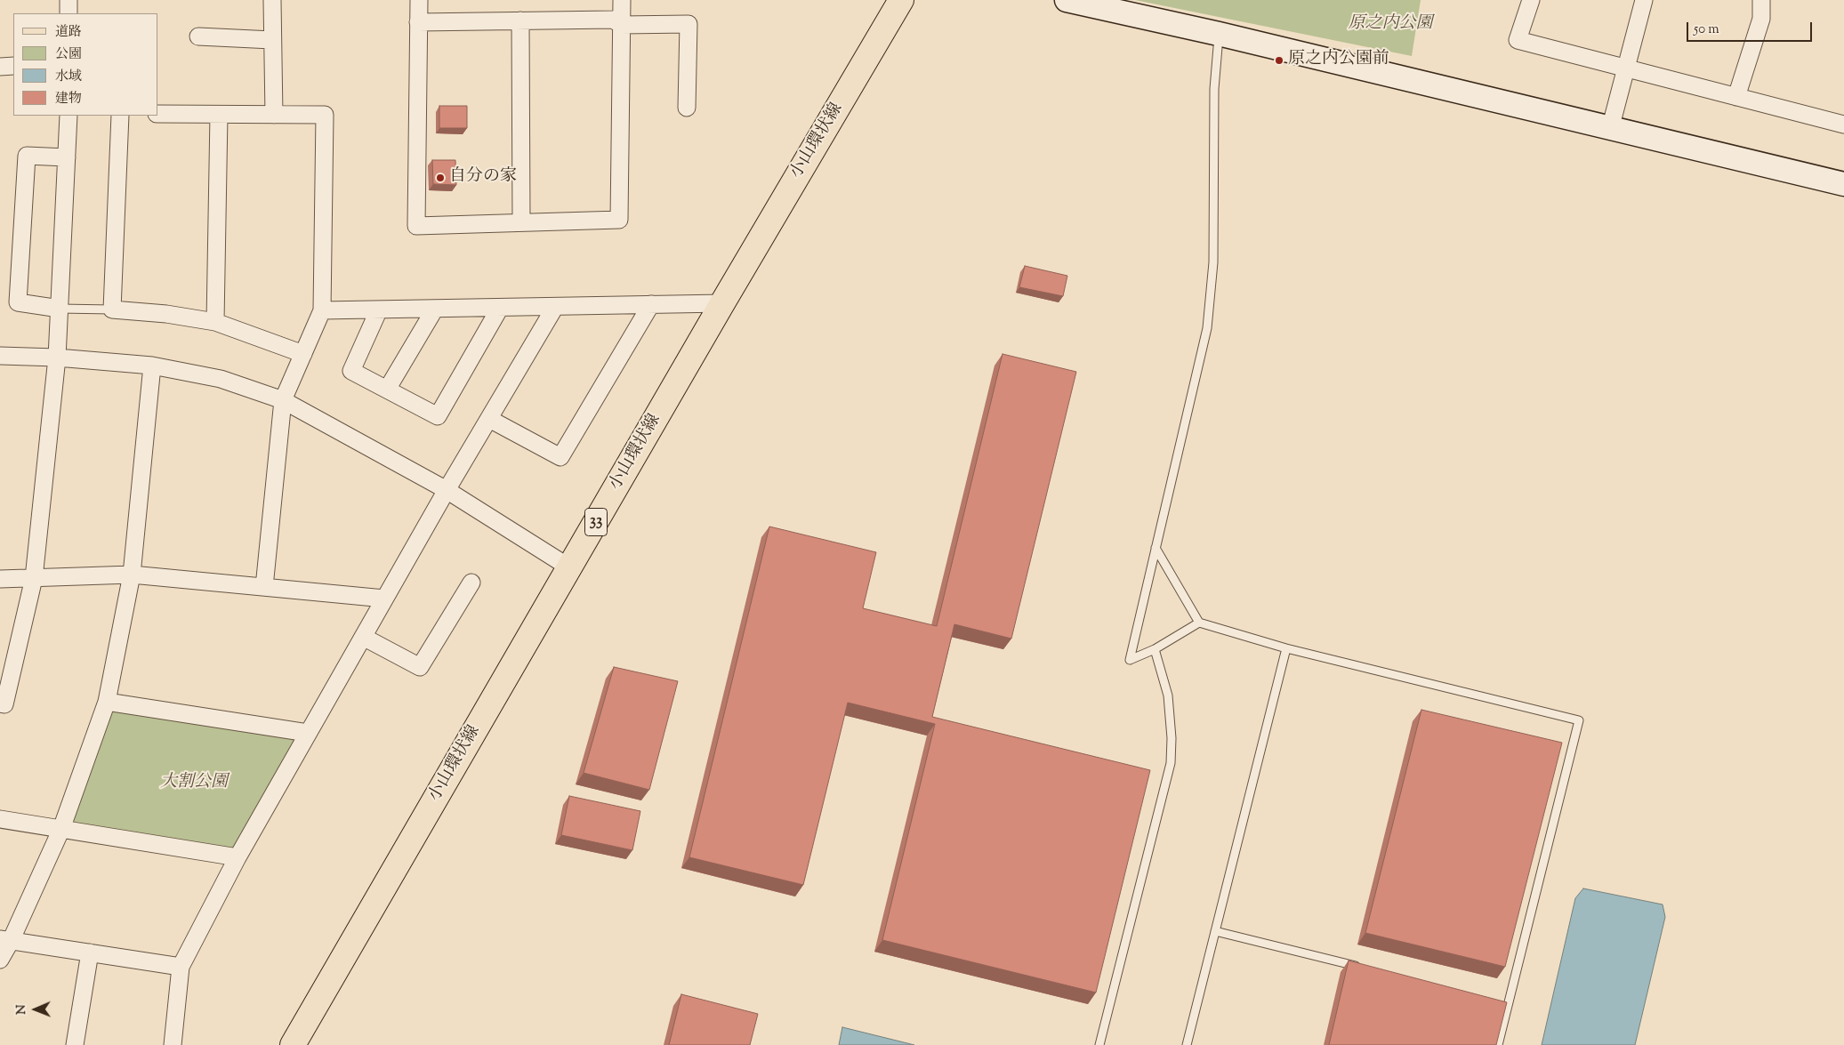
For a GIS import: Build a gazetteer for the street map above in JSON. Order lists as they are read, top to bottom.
{
  "streets": {
    "main road": ["小山環状線", "33"]
  },
  "parks": ["原之内公園", "大割公園"],
  "places": ["原之内公園前", "自分の家"],
  "legend": [
    "道路",
    "公園",
    "水域",
    "建物"
  ],
  "scale_bar": "50 m",
  "north": "left"
}
